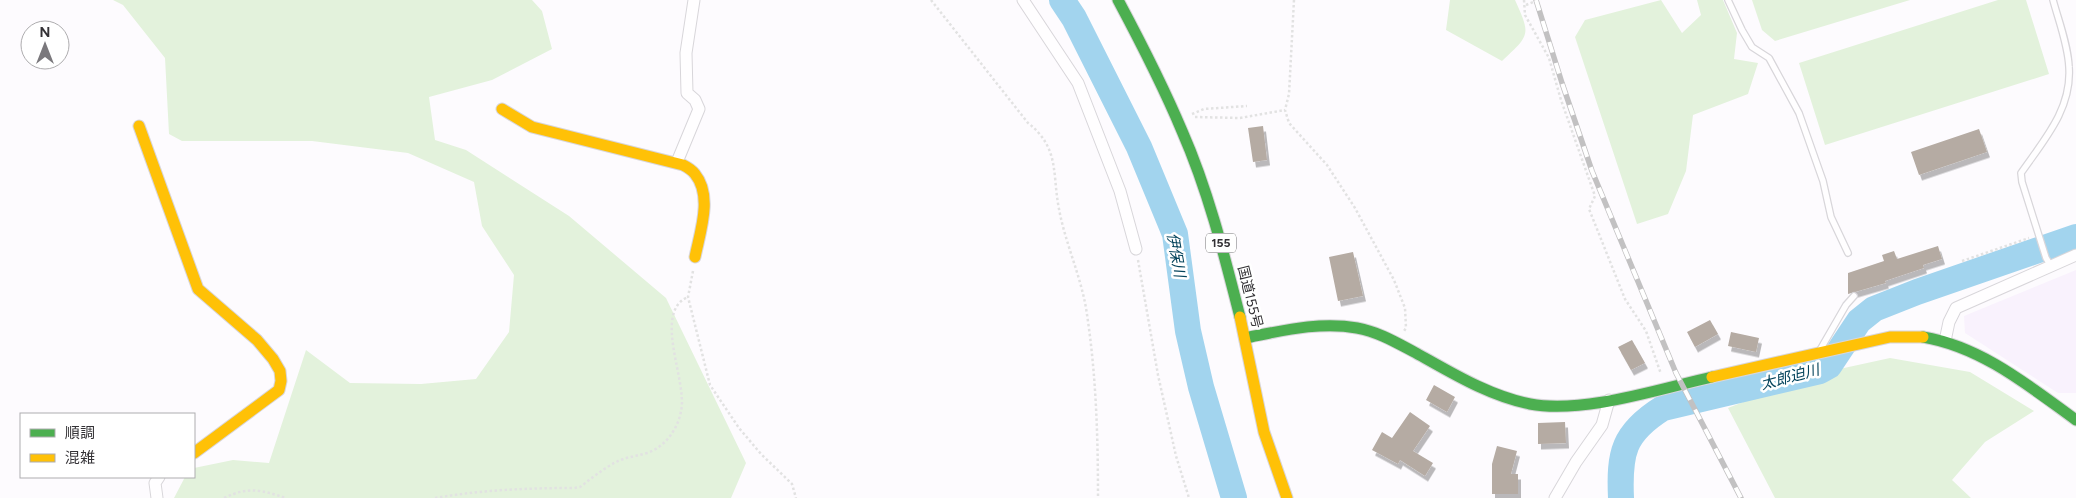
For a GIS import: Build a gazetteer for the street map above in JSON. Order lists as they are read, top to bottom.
{
  "streets": {
    "main road": ["155", "国道155号"]
  },
  "water": ["伊保川", "太郎迫川"],
  "legend": ["順調", "混雑"],
  "north": "top"
}
